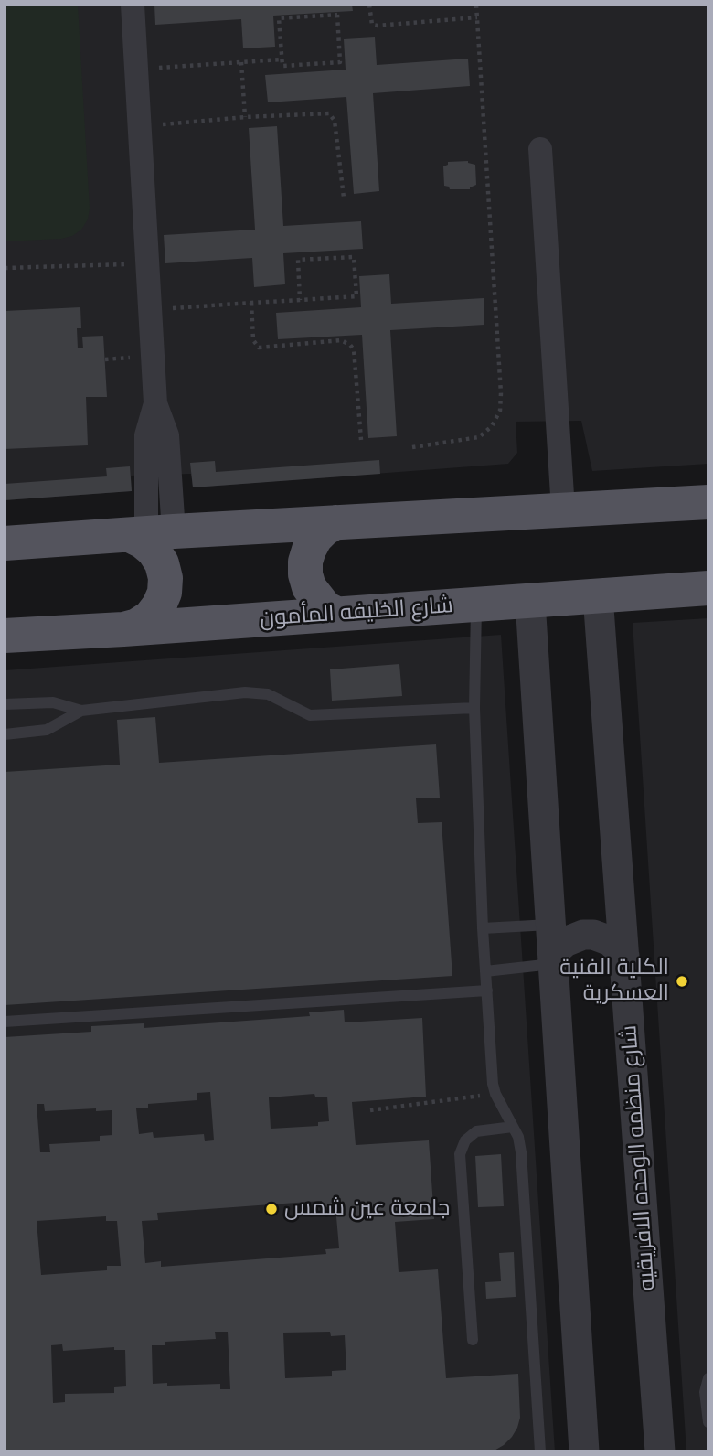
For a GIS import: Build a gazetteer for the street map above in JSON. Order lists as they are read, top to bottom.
{
  "streets": {
    "main road": ["شارع الخليفه المأمون"],
    "street": ["شارع منظمه الوحده الافريقيه"]
  },
  "crossings": [
    ["شارع الخليفه المأمون", "شارع منظمه الوحده الافريقيه"]
  ],
  "places": ["الكلية الفنية العسكرية", "جامعة عين شمس"]
}
